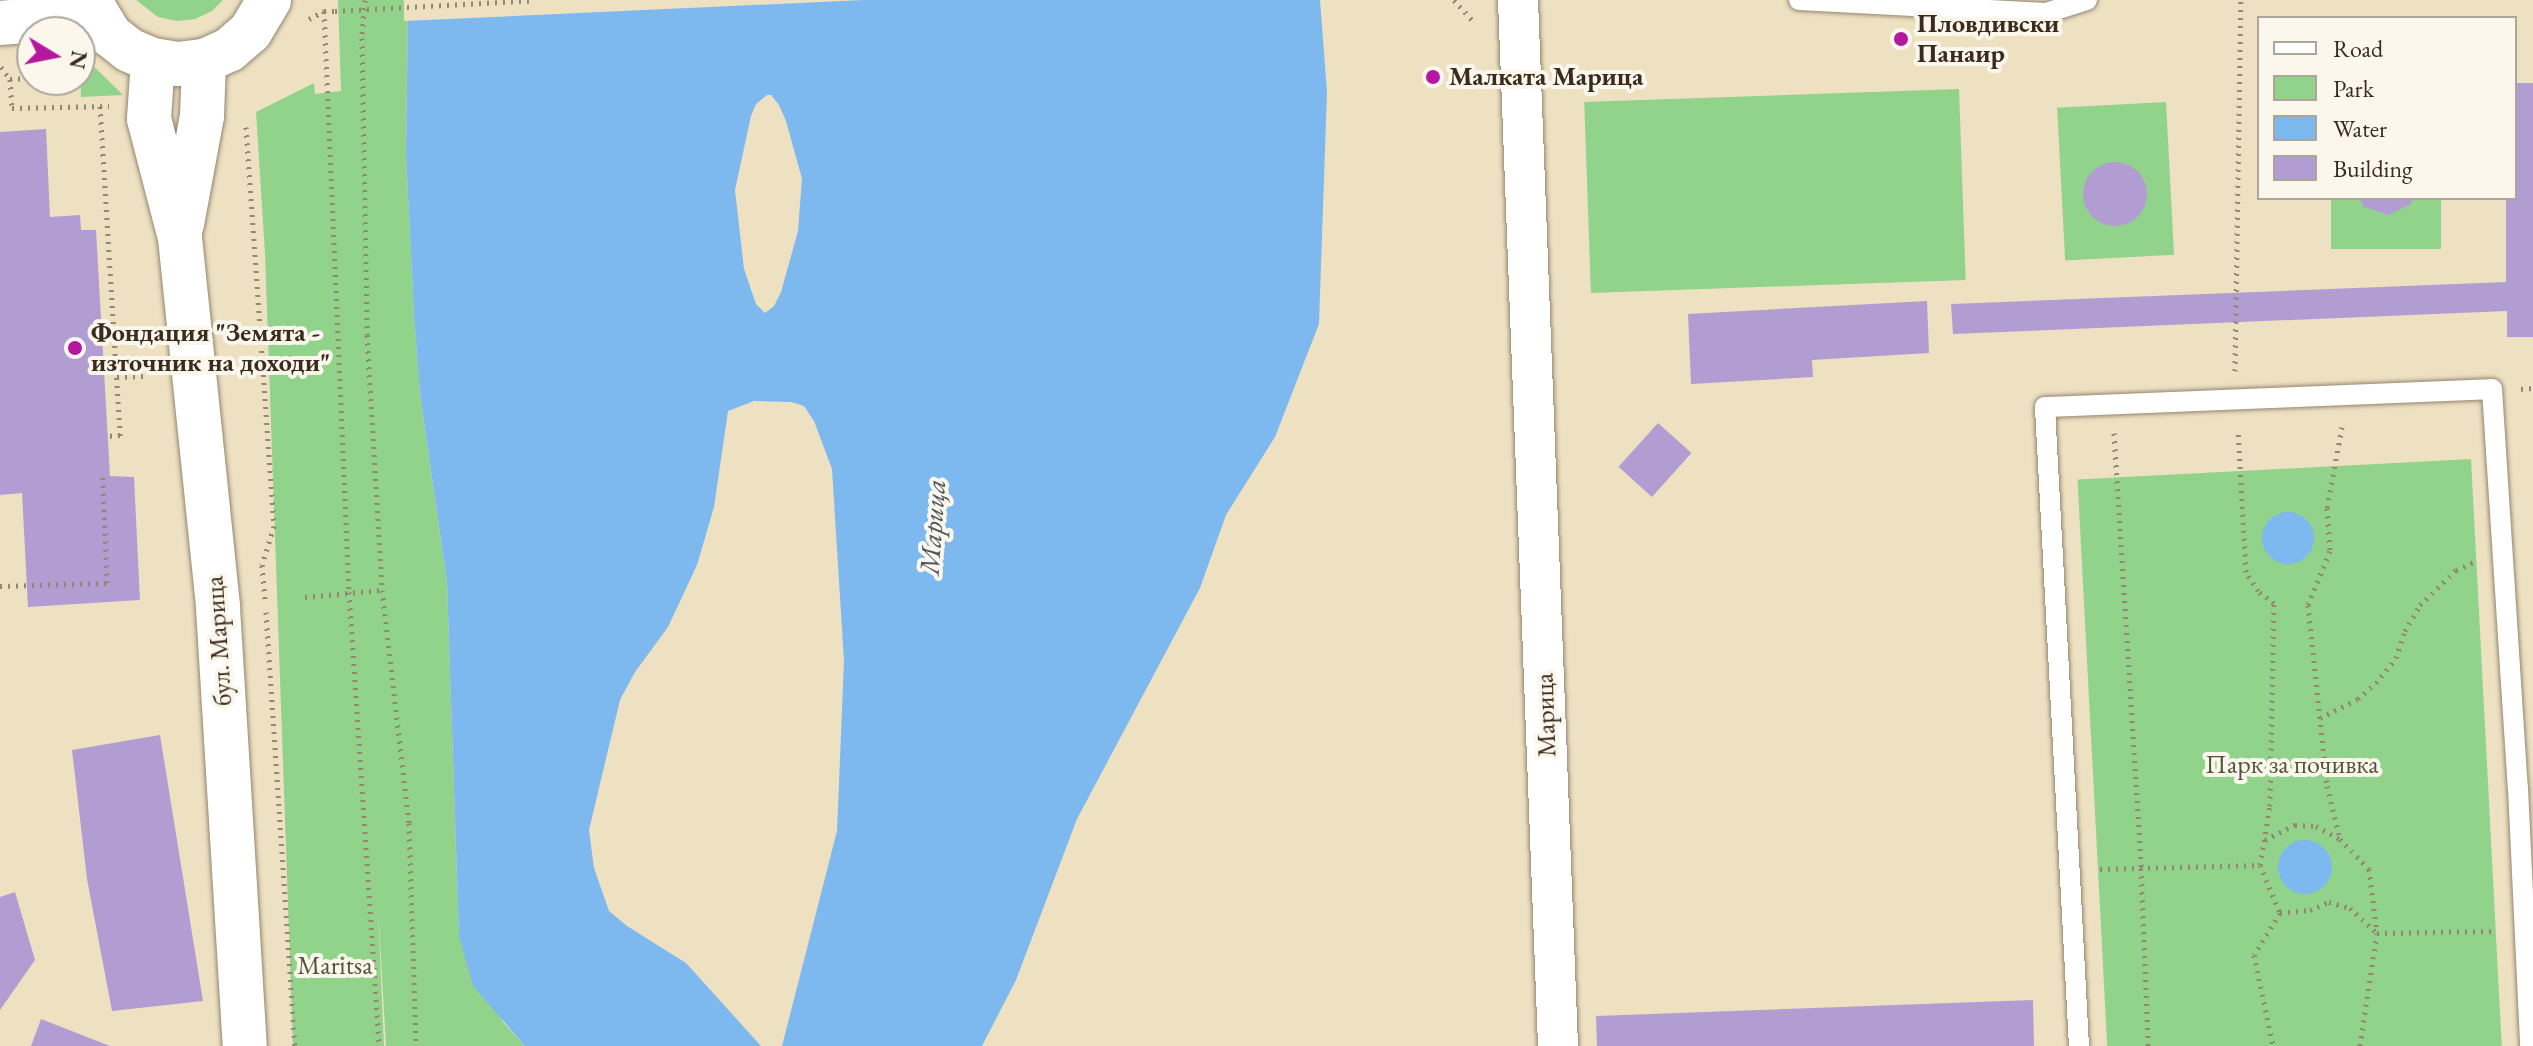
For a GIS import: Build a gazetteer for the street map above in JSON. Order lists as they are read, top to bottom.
{
  "streets": {
    "street": ["бул. Марица", "Марица"]
  },
  "water": ["Марица"],
  "parks": ["Парк за почивка", "Maritsa"],
  "places": ["Пловдивски Панаир", "Малката Марица", "Фондация \"Земята - източник на доходи\""],
  "legend": [
    "Road",
    "Park",
    "Water",
    "Building"
  ],
  "north": "right"
}
